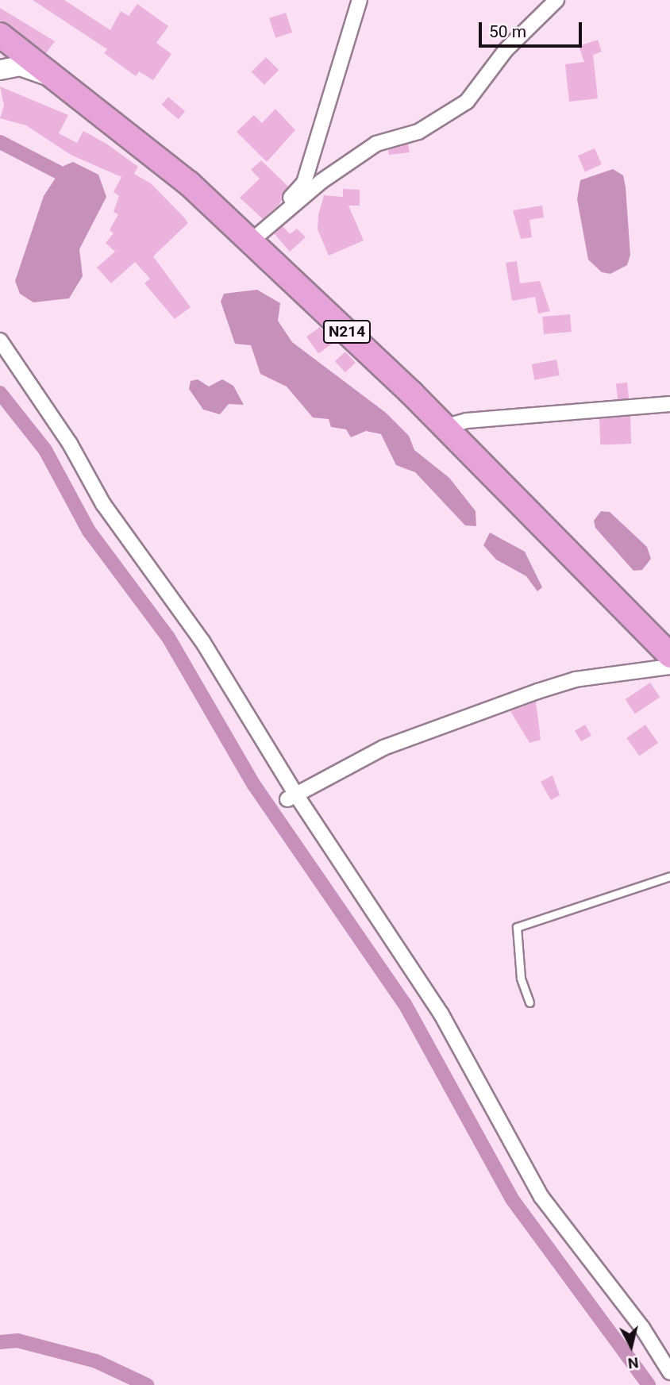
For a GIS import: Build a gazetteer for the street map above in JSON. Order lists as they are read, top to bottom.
{
  "streets": {
    "highway": ["N214"]
  },
  "scale_bar": "50 m",
  "north": "bottom"
}
